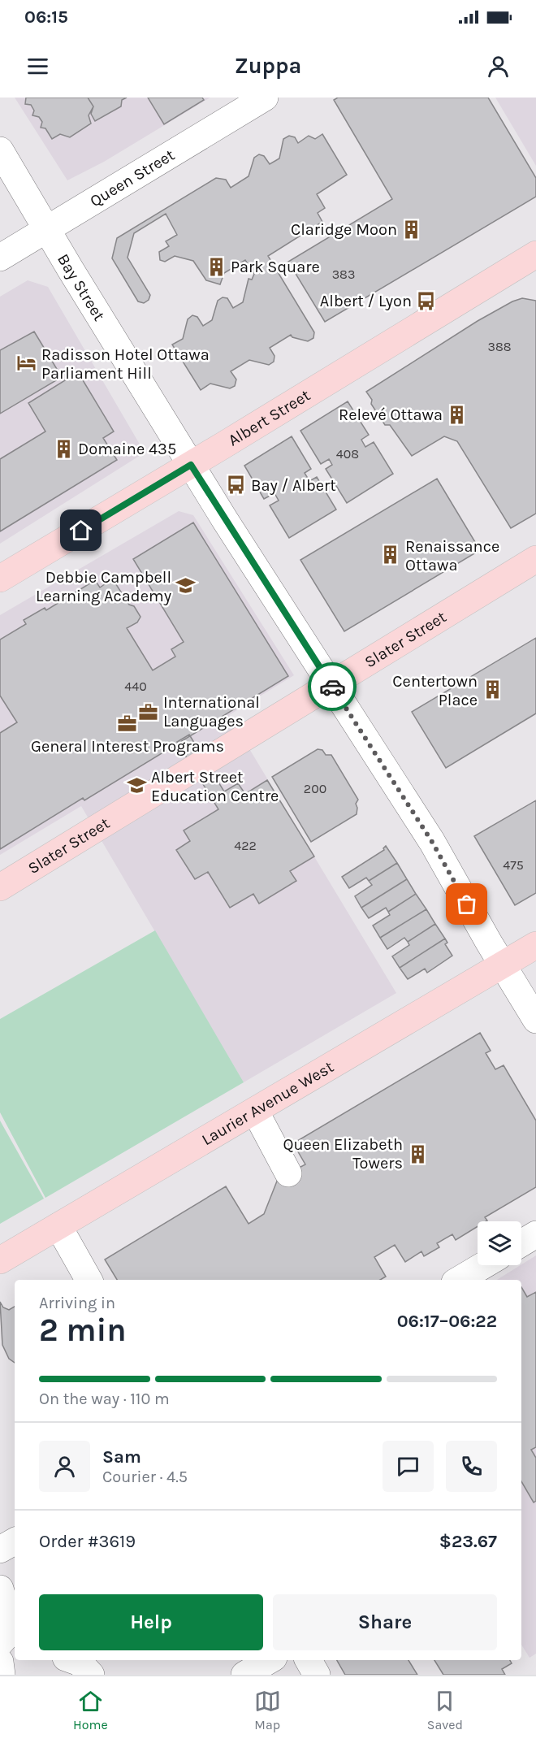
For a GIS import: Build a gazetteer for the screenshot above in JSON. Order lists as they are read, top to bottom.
{
  "streets": {
    "main road": ["Albert Street", "Slater Street", "Laurier Avenue West"],
    "street": ["Queen Street", "Bay Street"]
  },
  "crossings": [
    ["Queen Street", "Bay Street"],
    ["Bay Street", "Albert Street"],
    ["Bay Street", "Slater Street"],
    ["Bay Street", "Laurier Avenue West"]
  ],
  "places": {
    "building": [
      "Claridge Moon",
      "Park Square",
      "Relevé Ottawa",
      "Domaine 435",
      "Renaissance Ottawa",
      "Centertown Place",
      "Queen Elizabeth Towers"
    ],
    "bus stop": ["Albert / Lyon", "Bay / Albert"],
    "hotel": ["Radisson Hotel Ottawa Parliament Hill"],
    "school or university": ["Debbie Campbell Learning Academy", "Albert Street Education Centre"],
    "office": ["International Languages", "General Interest Programs"]
  },
  "house_numbers": [
    "383",
    "388",
    "408",
    "440",
    "200",
    "422",
    "475"
  ],
  "page": {
    "status": "06:15",
    "header": "Zuppa",
    "heading": ["2 min", "Arriving in", "06:17–06:22"],
    "panel": [
      "Sam",
      "Courier · 4.5",
      "Order #3619",
      "$23.67"
    ],
    "bar": "On the way · 110 m",
    "buttons": ["Help", "Share"],
    "tabs": ["Home", "Map", "Saved"]
  }
}
